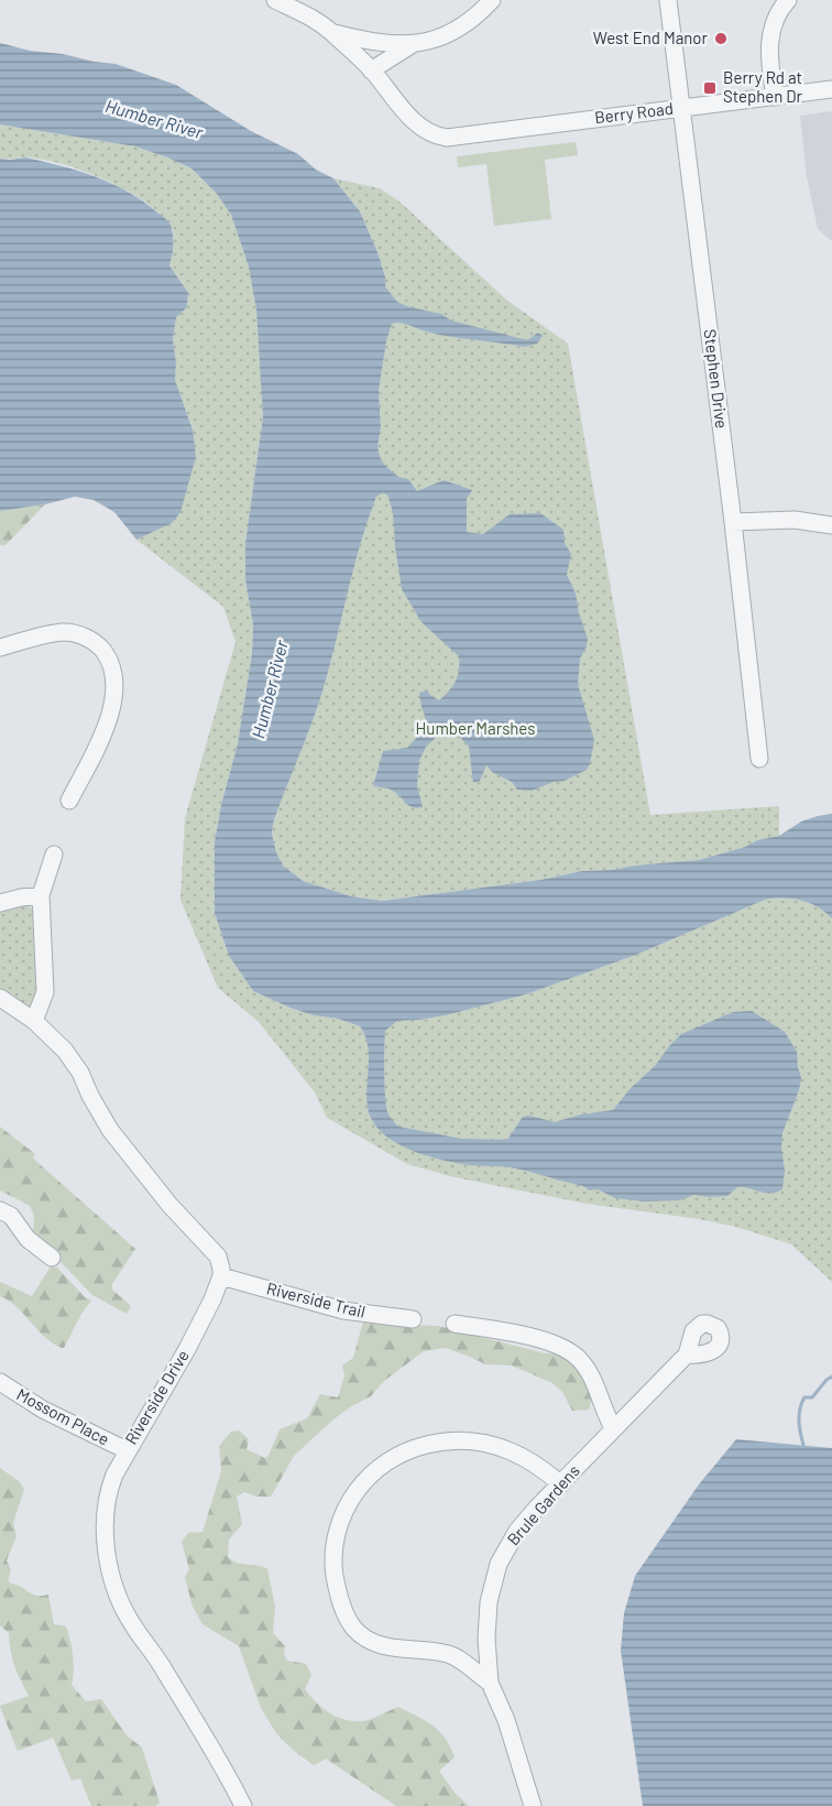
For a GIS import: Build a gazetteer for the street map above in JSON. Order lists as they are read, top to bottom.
{
  "streets": {
    "street": [
      "Berry Road",
      "Stephen Drive",
      "Riverside Trail",
      "Riverside Drive",
      "Mossom Place",
      "Brule Gardens"
    ]
  },
  "crossings": [
    ["Berry Road", "Stephen Drive"],
    ["Riverside Trail", "Riverside Drive"],
    ["Riverside Drive", "Mossom Place"]
  ],
  "water": ["Humber River"],
  "parks": ["Humber Marshes"],
  "places": {
    "other": ["West End Manor"],
    "transit": ["Berry Rd at Stephen Dr"]
  }
}
